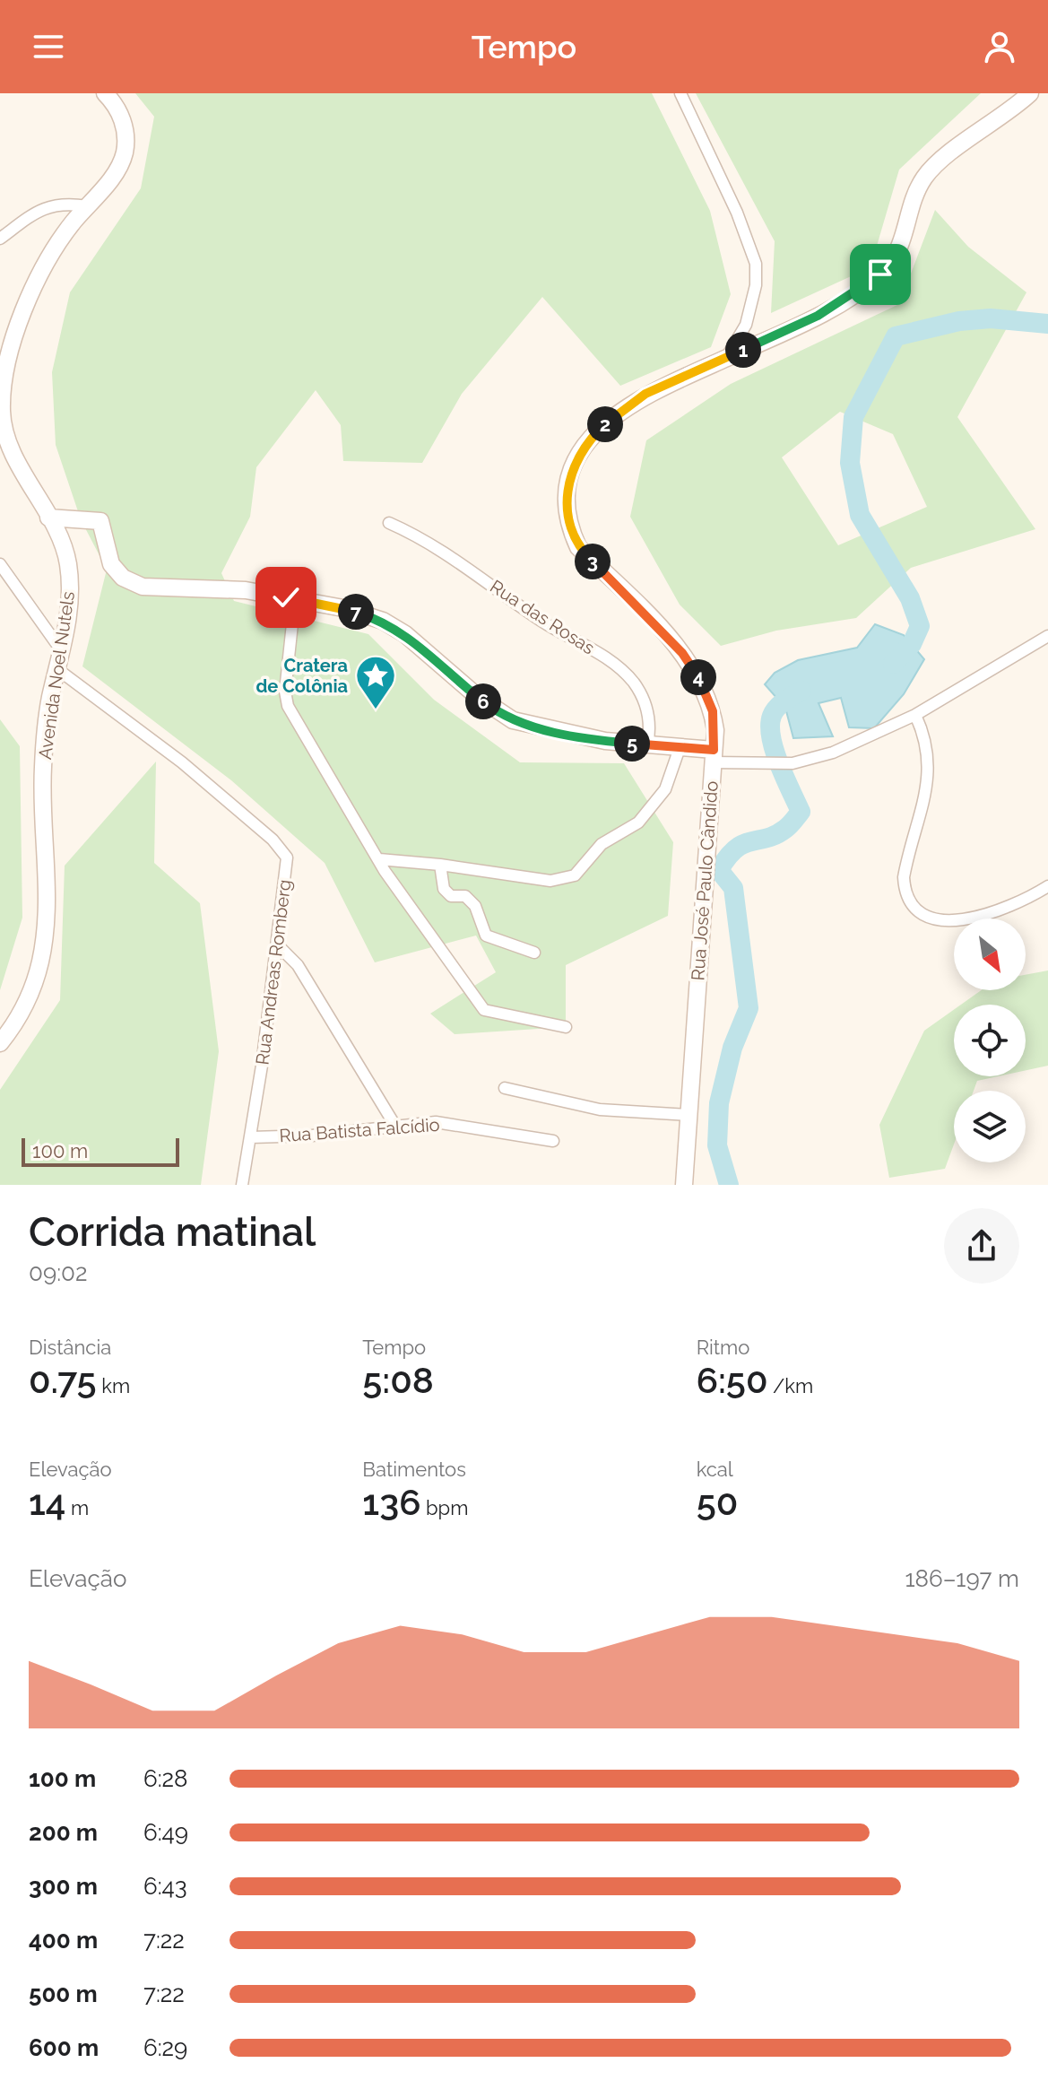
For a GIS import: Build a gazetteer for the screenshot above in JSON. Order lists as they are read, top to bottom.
{
  "streets": {
    "street": [
      "Rua das Rosas",
      "Avenida Noel Nutels",
      "Rua José Paulo Cândido",
      "Rua Andreas Romberg",
      "Rua Batista Falcídio"
    ]
  },
  "crossings": [
    ["Avenida Noel Nutels", "Rua Andreas Romberg"],
    ["Rua Andreas Romberg", "Rua Batista Falcídio"]
  ],
  "places": {
    "place": ["Cratera de Colônia"]
  },
  "scale_bar": "100 m",
  "north": "bottom right",
  "page": {
    "header": "Tempo",
    "pins": [
      "1",
      "2",
      "3",
      "7",
      "4",
      "6",
      "5"
    ],
    "scale": "100 m",
    "heading": ["Corrida matinal", "09:02"],
    "stats": [
      ["Distância", "0.75 km"],
      ["Tempo", "5:08"],
      ["Ritmo", "6:50 /km"],
      ["Elevação", "14 m"],
      ["Batimentos", "136 bpm"],
      ["kcal", "50"]
    ],
    "chart": ["Elevação", "186–197 m"],
    "list": [
      {
        "name": "100 m",
        "note": "6:28"
      },
      {
        "name": "200 m",
        "note": "6:49"
      },
      {
        "name": "300 m",
        "note": "6:43"
      },
      {
        "name": "400 m",
        "note": "7:22"
      },
      {
        "name": "500 m",
        "note": "7:22"
      },
      {
        "name": "600 m",
        "note": "6:29"
      }
    ]
  }
}
